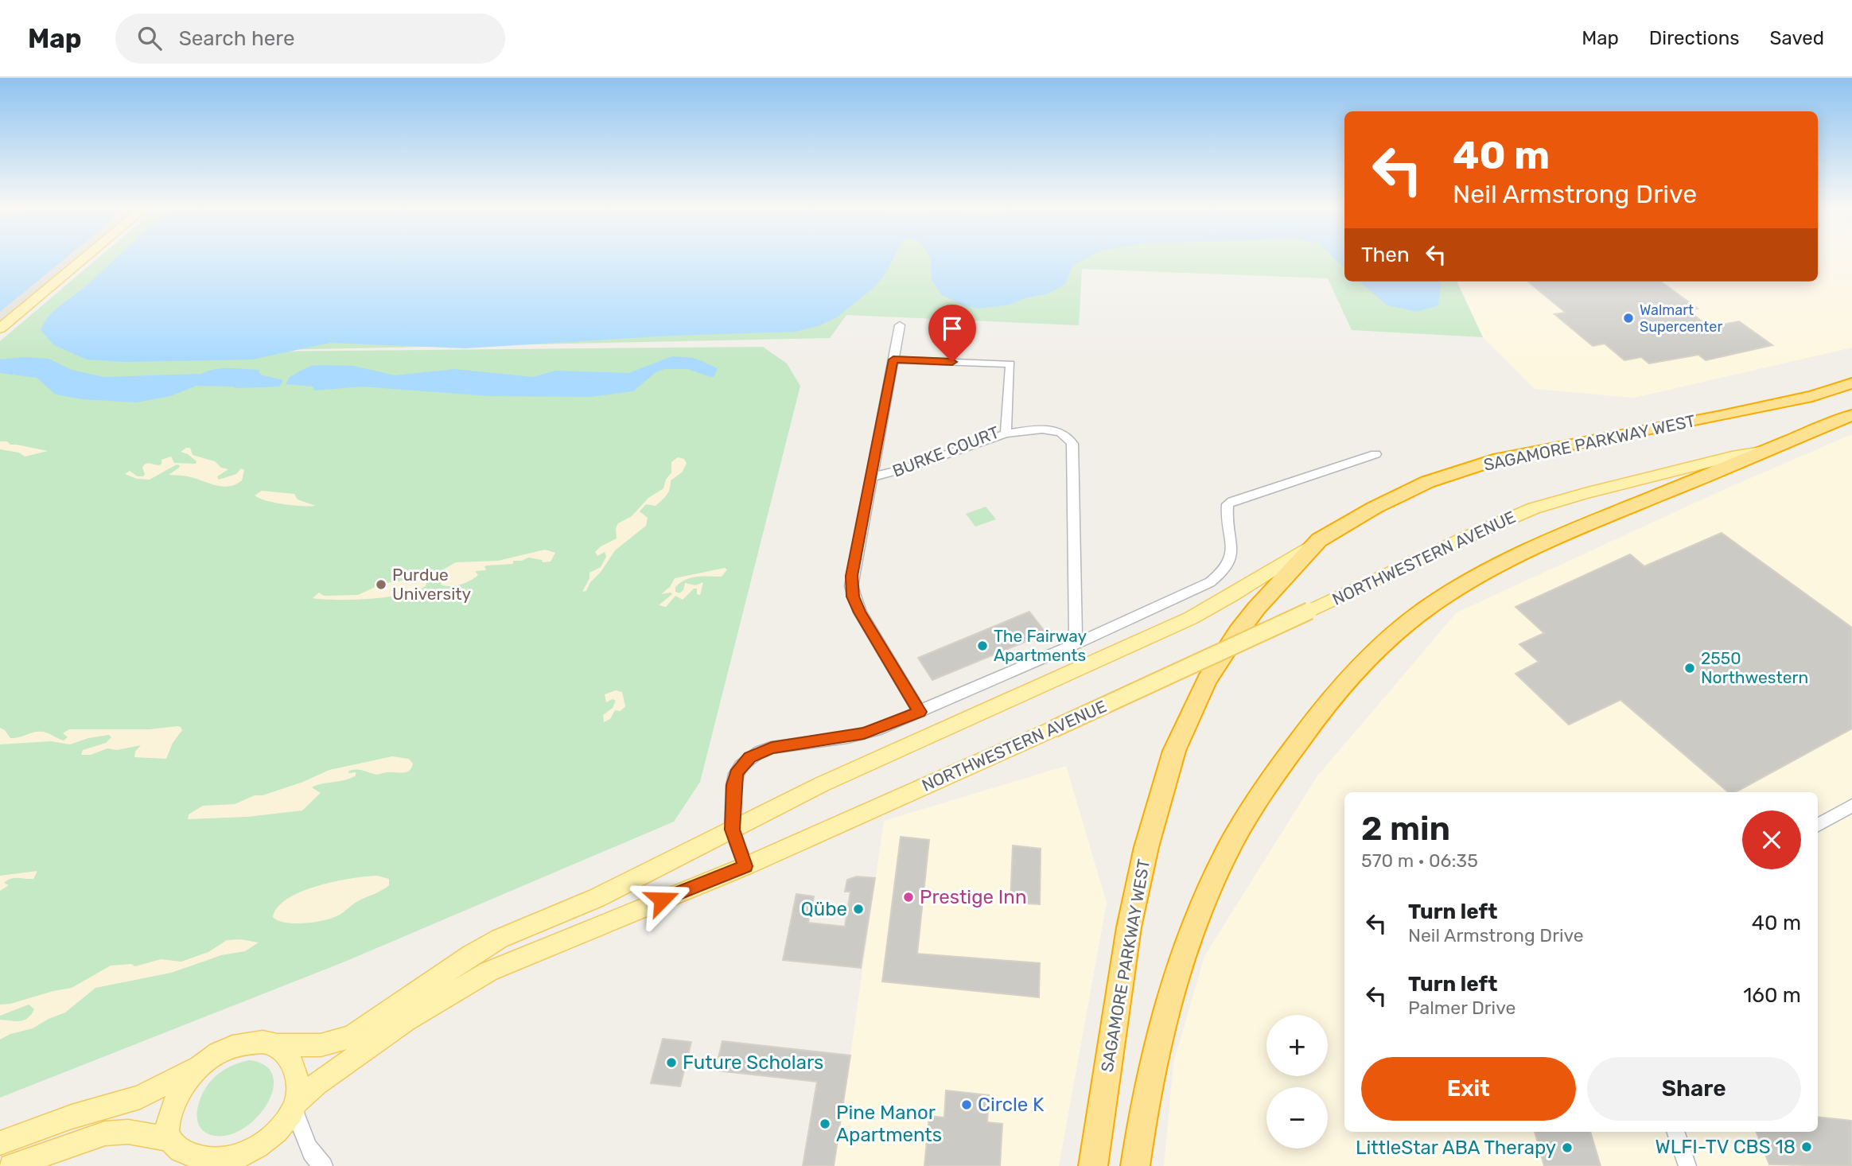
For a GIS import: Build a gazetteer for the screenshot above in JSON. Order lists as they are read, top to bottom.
{
  "streets": {
    "highway": ["SAGAMORE PARKWAY WEST"],
    "main road": ["NORTHWESTERN AVENUE"],
    "street": ["BURKE COURT"]
  },
  "places": [
    "Walmart Supercenter",
    "Purdue University",
    "The Fairway Apartments",
    "2550 Northwestern",
    "Prestige Inn",
    "Qübe",
    "Future Scholars",
    "Circle K",
    "Pine Manor Apartments",
    "WLFI-TV CBS 18",
    "LittleStar ABA Therapy"
  ],
  "page": {
    "header": "Map",
    "search": "Search here",
    "nav": ["Map", "Directions", "Saved"],
    "turn": ["40 m", "Neil Armstrong Drive"],
    "then": "Then",
    "heading": ["2 min", "570 m · 06:35"],
    "list": [
      {
        "name": "Turn left",
        "note": "Neil Armstrong Drive",
        "value": "40 m"
      },
      {
        "name": "Turn left",
        "note": "Palmer Drive",
        "value": "160 m"
      }
    ],
    "map_buttons": ["+", "−"],
    "buttons": ["Exit", "Share"]
  }
}
